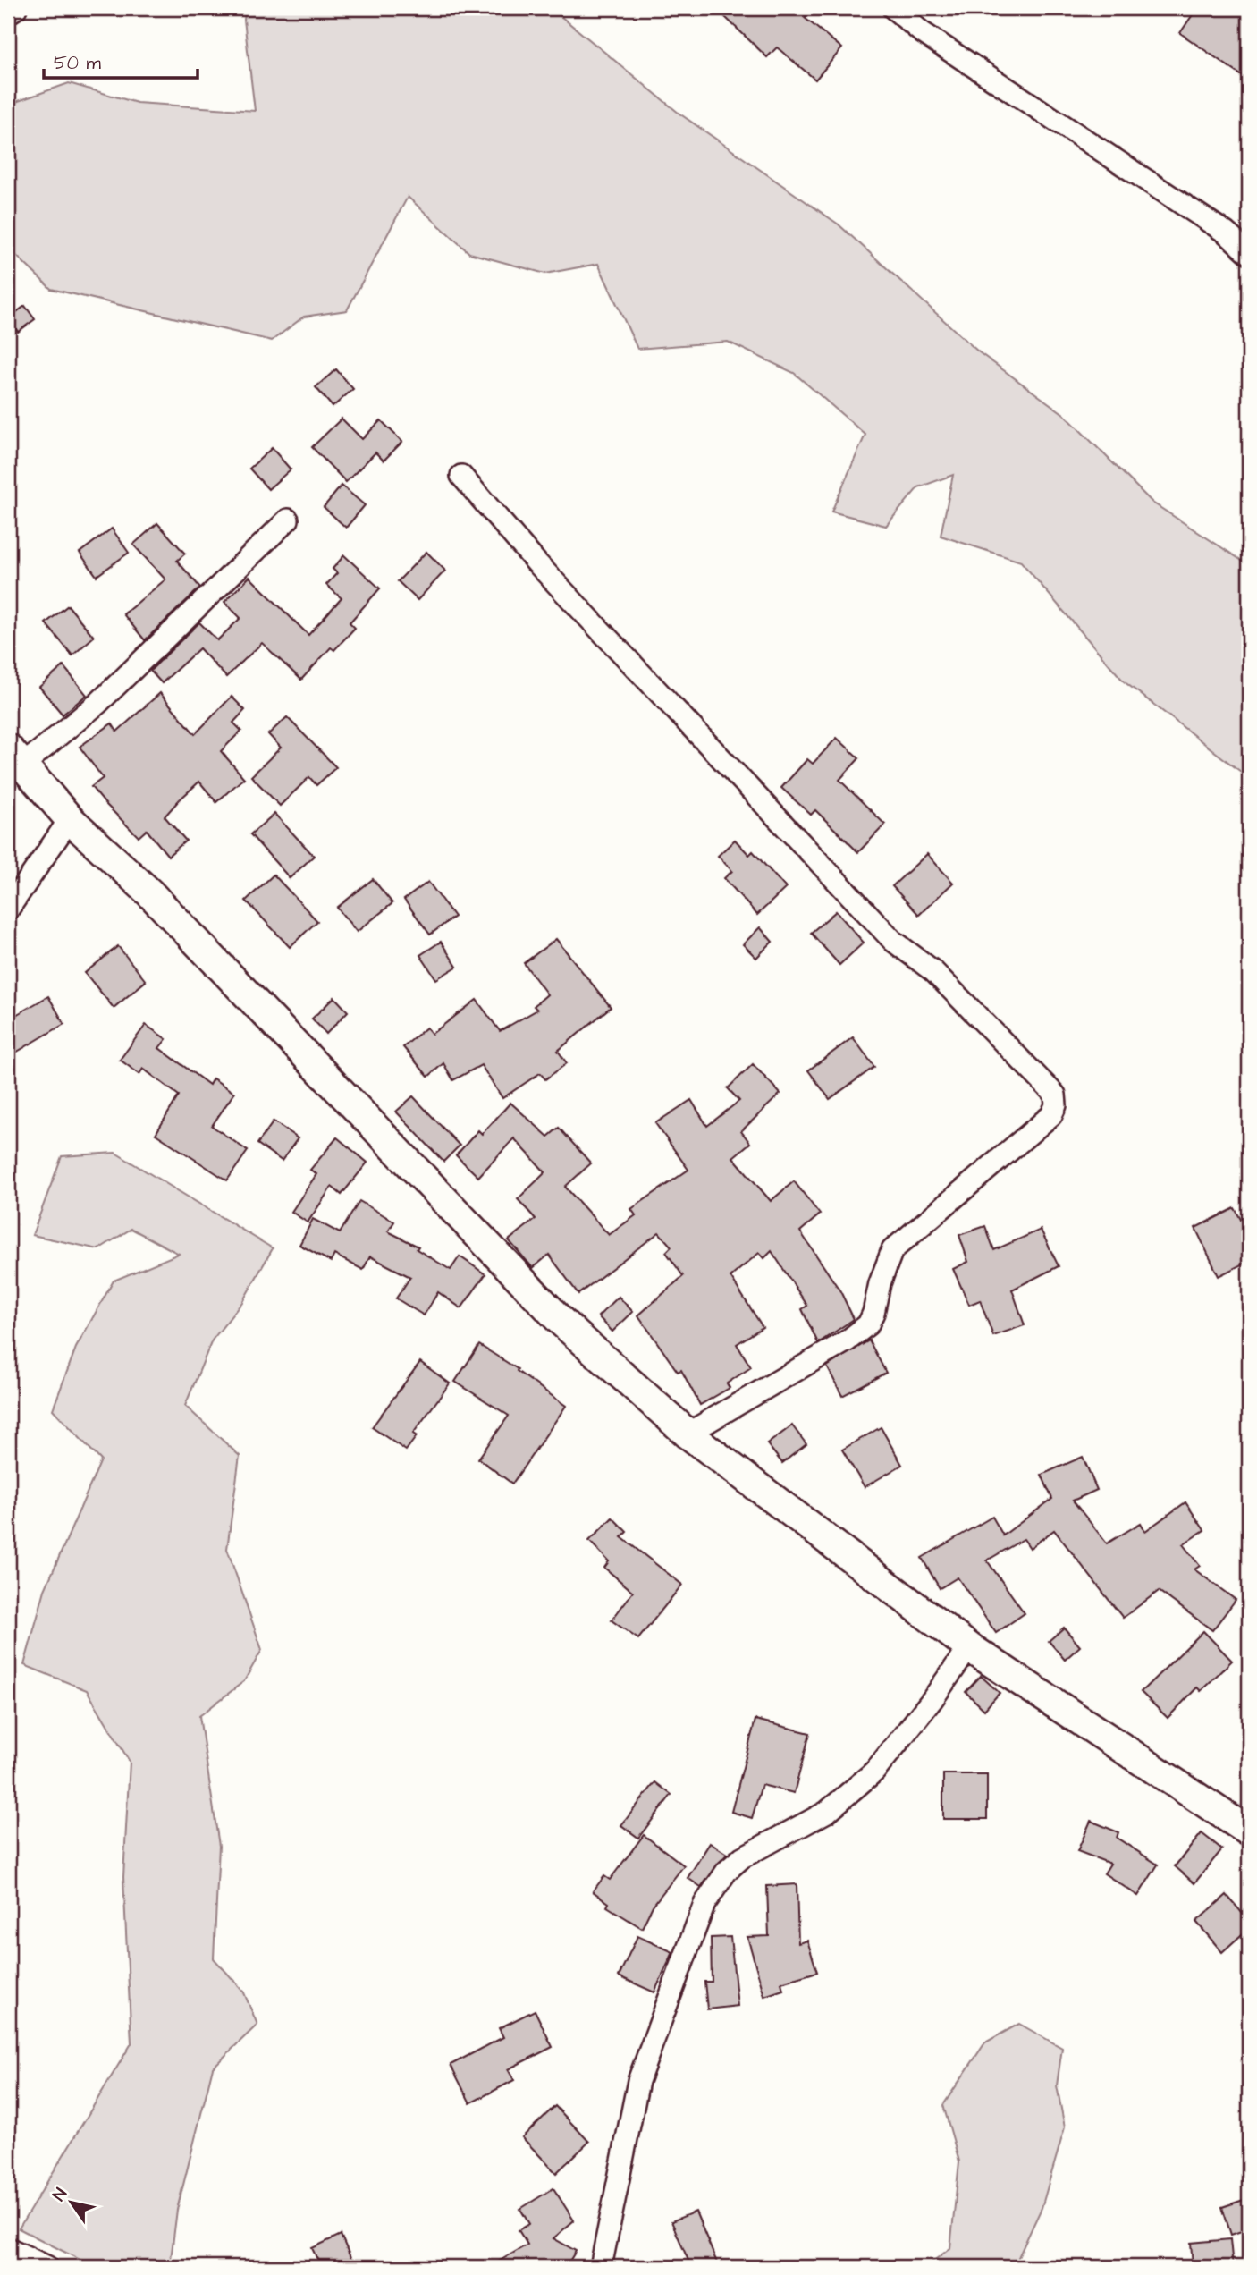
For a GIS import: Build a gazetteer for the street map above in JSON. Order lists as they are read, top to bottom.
{
  "scale_bar": "50 m",
  "north": "top left"
}
